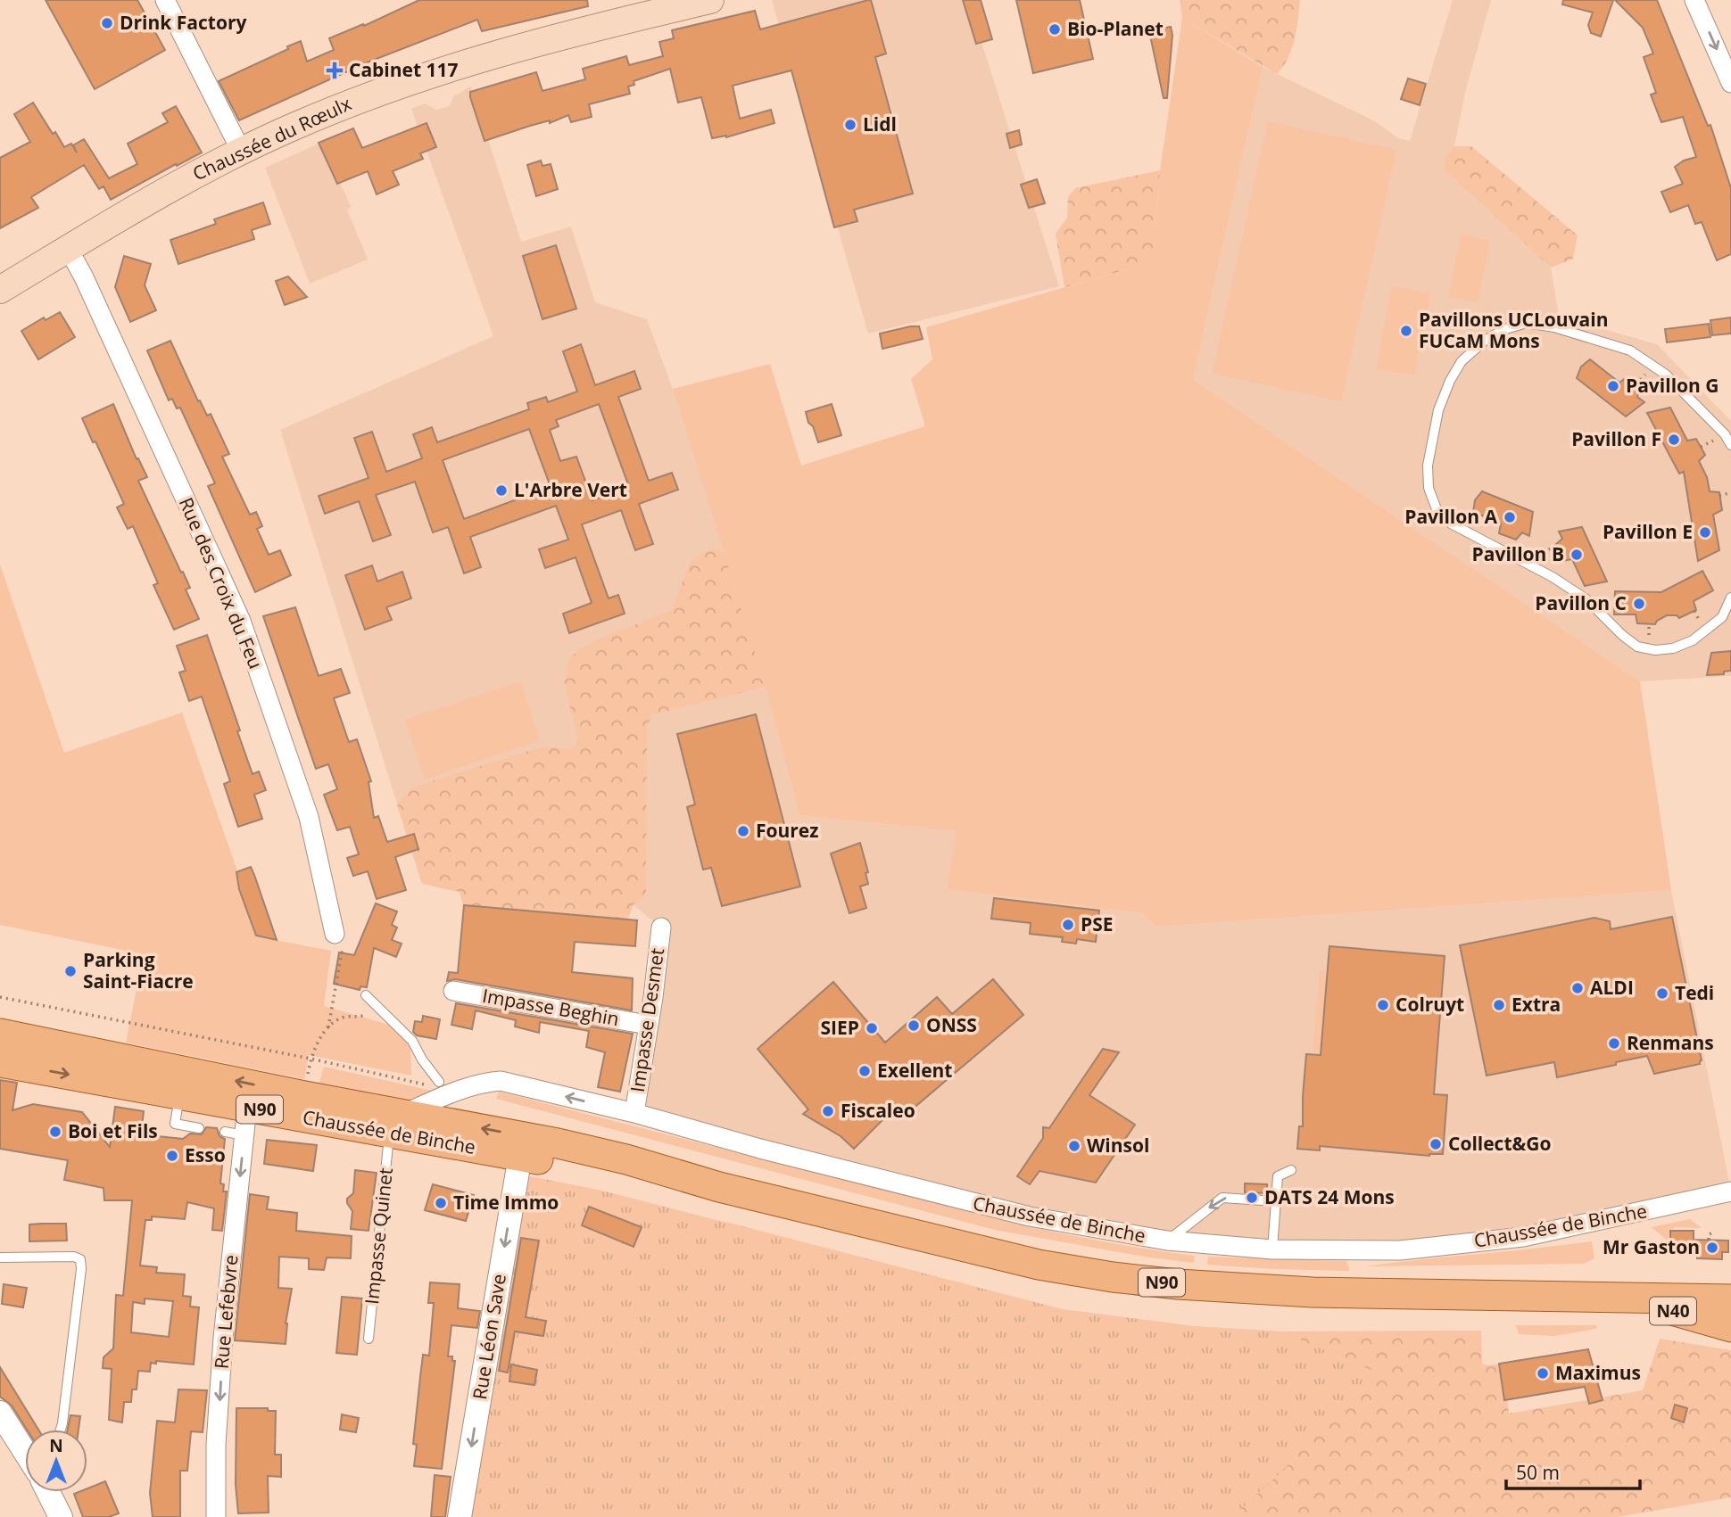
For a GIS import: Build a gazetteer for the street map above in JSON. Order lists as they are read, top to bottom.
{
  "streets": {
    "main road": [
      "Chaussée du Rœulx",
      "N90",
      "Chaussée de Binche",
      "N40"
    ],
    "street": [
      "Rue des Croix du Feu",
      "Impasse Beghin",
      "Impasse Desmet",
      "Rue Lefebvre",
      "Rue Léon Save"
    ],
    "lane": ["Impasse Quinet"]
  },
  "crossings": [
    ["Chaussée du Rœulx", "Rue des Croix du Feu"],
    ["Impasse Beghin", "Impasse Desmet"],
    ["Impasse Desmet", "Chaussée de Binche"],
    ["Chaussée de Binche", "Impasse Quinet"],
    ["Chaussée de Binche", "N40"],
    ["Chaussée de Binche", "Rue Lefebvre"],
    ["Chaussée de Binche", "Rue Léon Save"]
  ],
  "one_way": ["Rue Lefebvre", "Rue Léon Save"],
  "places": {
    "other": [
      "Drink Factory",
      "Bio-Planet",
      "Lidl",
      "Pavillons UCLouvain FUCaM Mons",
      "Pavillon G",
      "Pavillon F",
      "L'Arbre Vert",
      "Pavillon A",
      "Pavillon E",
      "Pavillon B",
      "Pavillon C",
      "Fourez",
      "PSE",
      "Parking Saint-Fiacre",
      "ALDI",
      "Tedi",
      "Colruyt",
      "Extra",
      "ONSS",
      "SIEP",
      "Renmans",
      "Exellent",
      "Fiscaleo",
      "Boi et Fils",
      "Collect&Go",
      "Winsol",
      "Esso",
      "DATS 24 Mons",
      "Time Immo",
      "Mr Gaston",
      "Maximus"
    ],
    "health": ["Cabinet 117"]
  },
  "scale_bar": "50 m",
  "north": "top"
}
